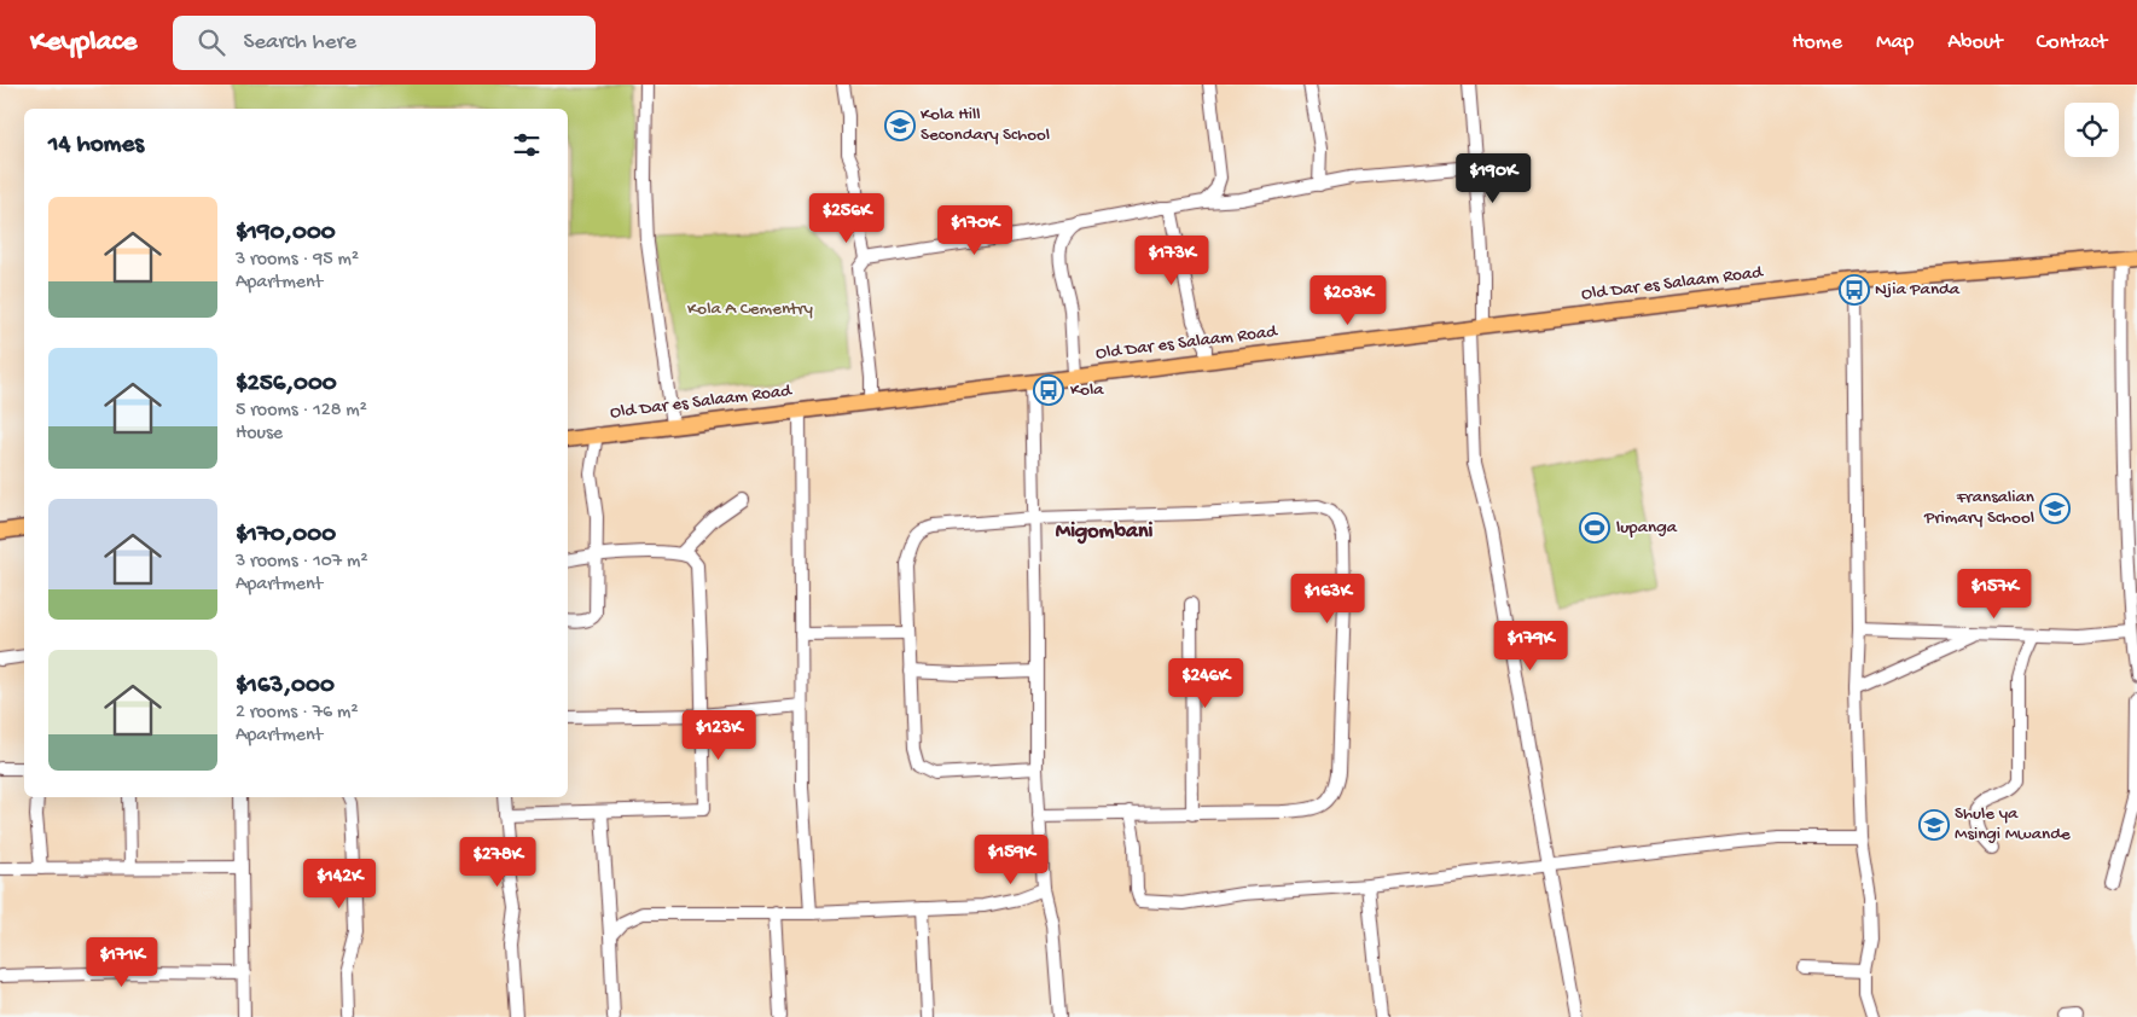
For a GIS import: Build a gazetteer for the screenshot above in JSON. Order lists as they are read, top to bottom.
{
  "streets": {
    "main road": ["Old Dar es Salaam Road"]
  },
  "districts": ["Migombani"],
  "parks": ["Kola A Cementry"],
  "places": {
    "school or university": ["Kola Hill Secondary School", "Fransalian Primary School", "Shule ya Msingi Mwande"],
    "bus stop": ["Njia Panda", "Kola"],
    "sports": ["lupanga"]
  },
  "page": {
    "header": "Keyplace",
    "search": "Search here",
    "nav": [
      "Home",
      "Map",
      "About",
      "Contact"
    ],
    "heading": "14 homes",
    "price": [
      "$190K",
      "$256K",
      "$170K",
      "$173K",
      "$203K",
      "$157K",
      "$163K",
      "$179K",
      "$246K",
      "$123K",
      "$159K",
      "$278K",
      "$142K",
      "$171K"
    ],
    "list": [
      {
        "name": "$190,000",
        "note": "3 rooms · 95 m² · Apartment"
      },
      {
        "name": "$256,000",
        "note": "5 rooms · 128 m² · House"
      },
      {
        "name": "$170,000",
        "note": "3 rooms · 107 m² · Apartment"
      },
      {
        "name": "$163,000",
        "note": "2 rooms · 76 m² · Apartment"
      }
    ]
  }
}
